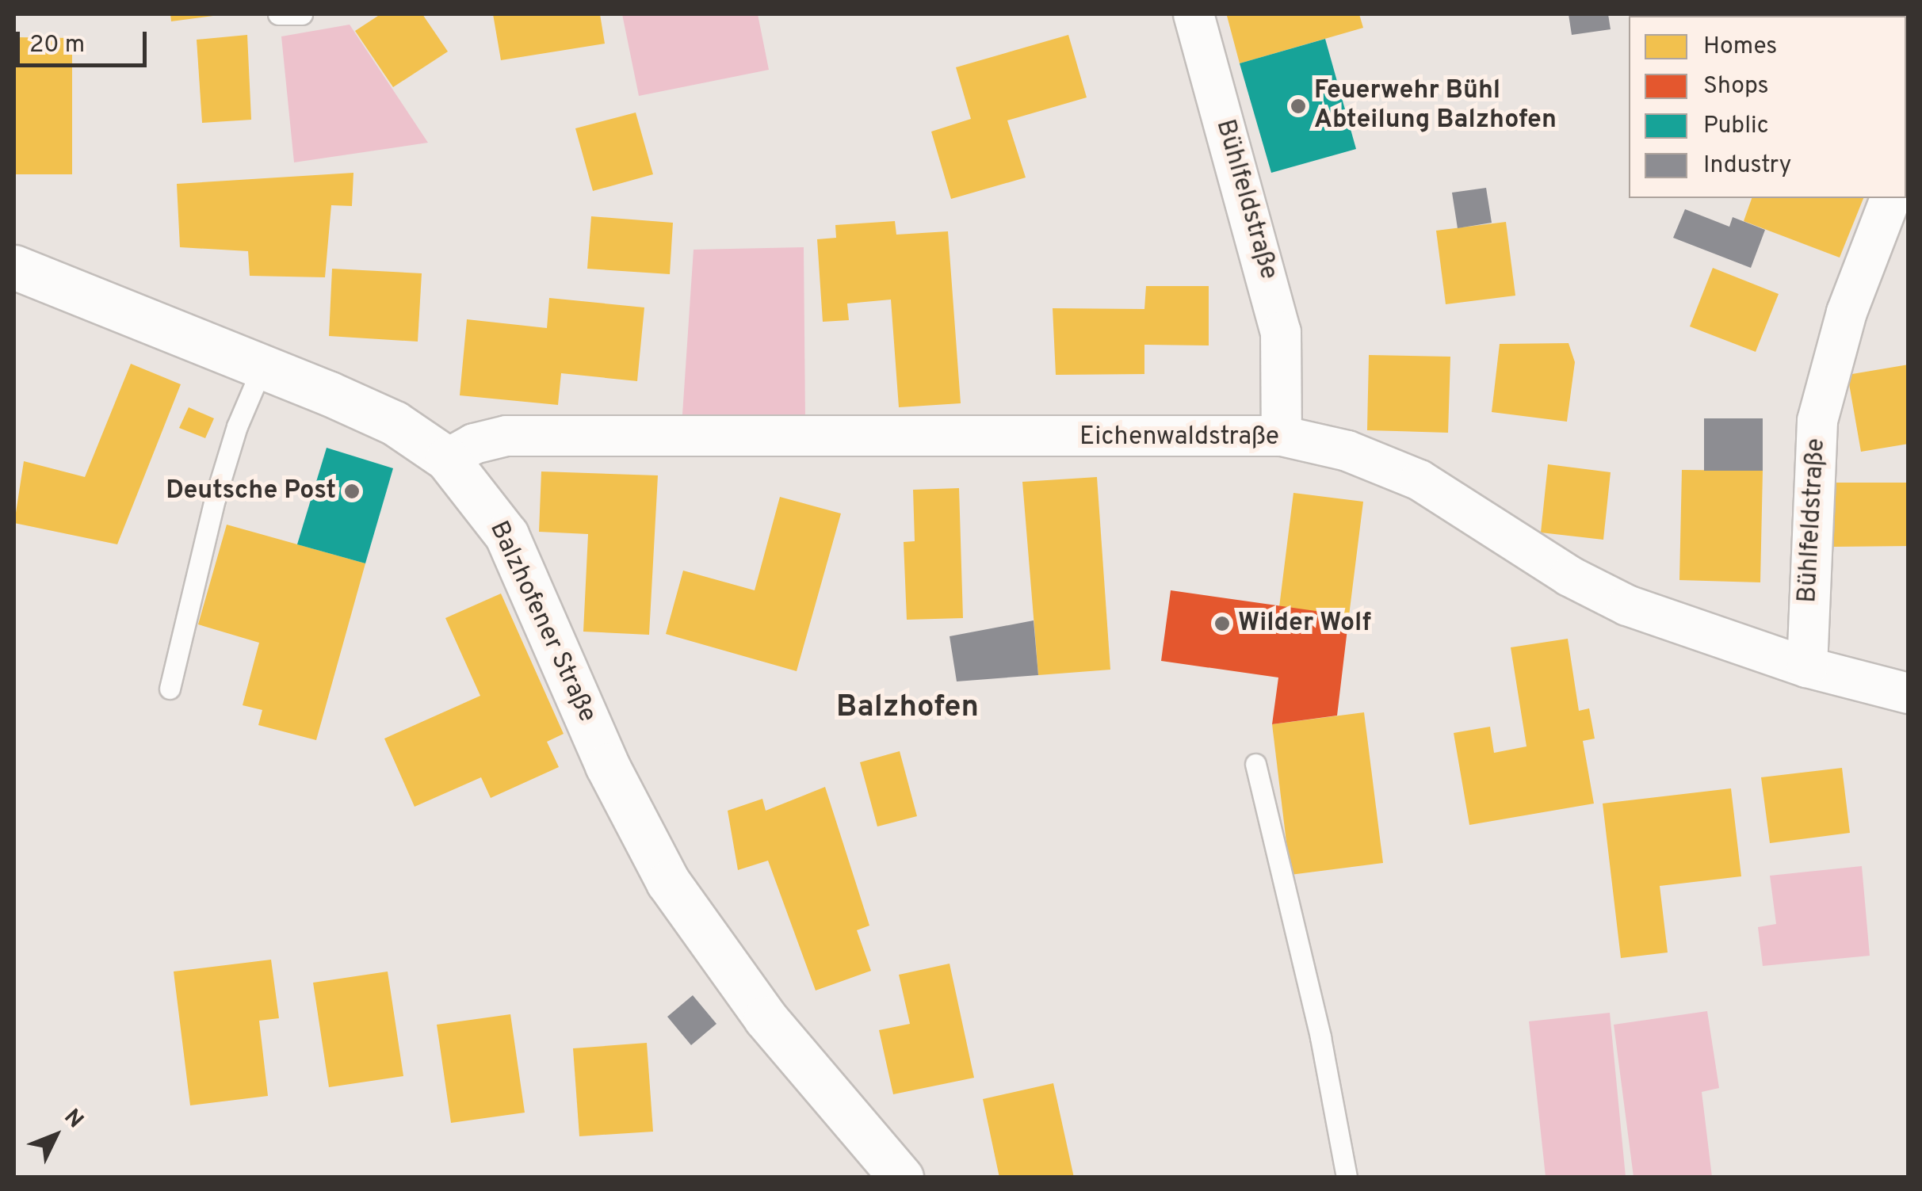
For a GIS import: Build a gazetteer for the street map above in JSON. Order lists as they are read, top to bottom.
{
  "streets": {
    "street": ["Bühlfeldstraße", "Eichenwaldstraße", "Balzhofener Straße"]
  },
  "crossings": [
    ["Bühlfeldstraße", "Eichenwaldstraße"],
    ["Eichenwaldstraße", "Balzhofener Straße"]
  ],
  "districts": ["Balzhofen"],
  "places": ["Feuerwehr Bühl Abteilung Balzhofen", "Deutsche Post", "Wilder Wolf"],
  "legend": [
    "Homes",
    "Shops",
    "Public",
    "Industry"
  ],
  "scale_bar": "20 m",
  "north": "top right"
}
